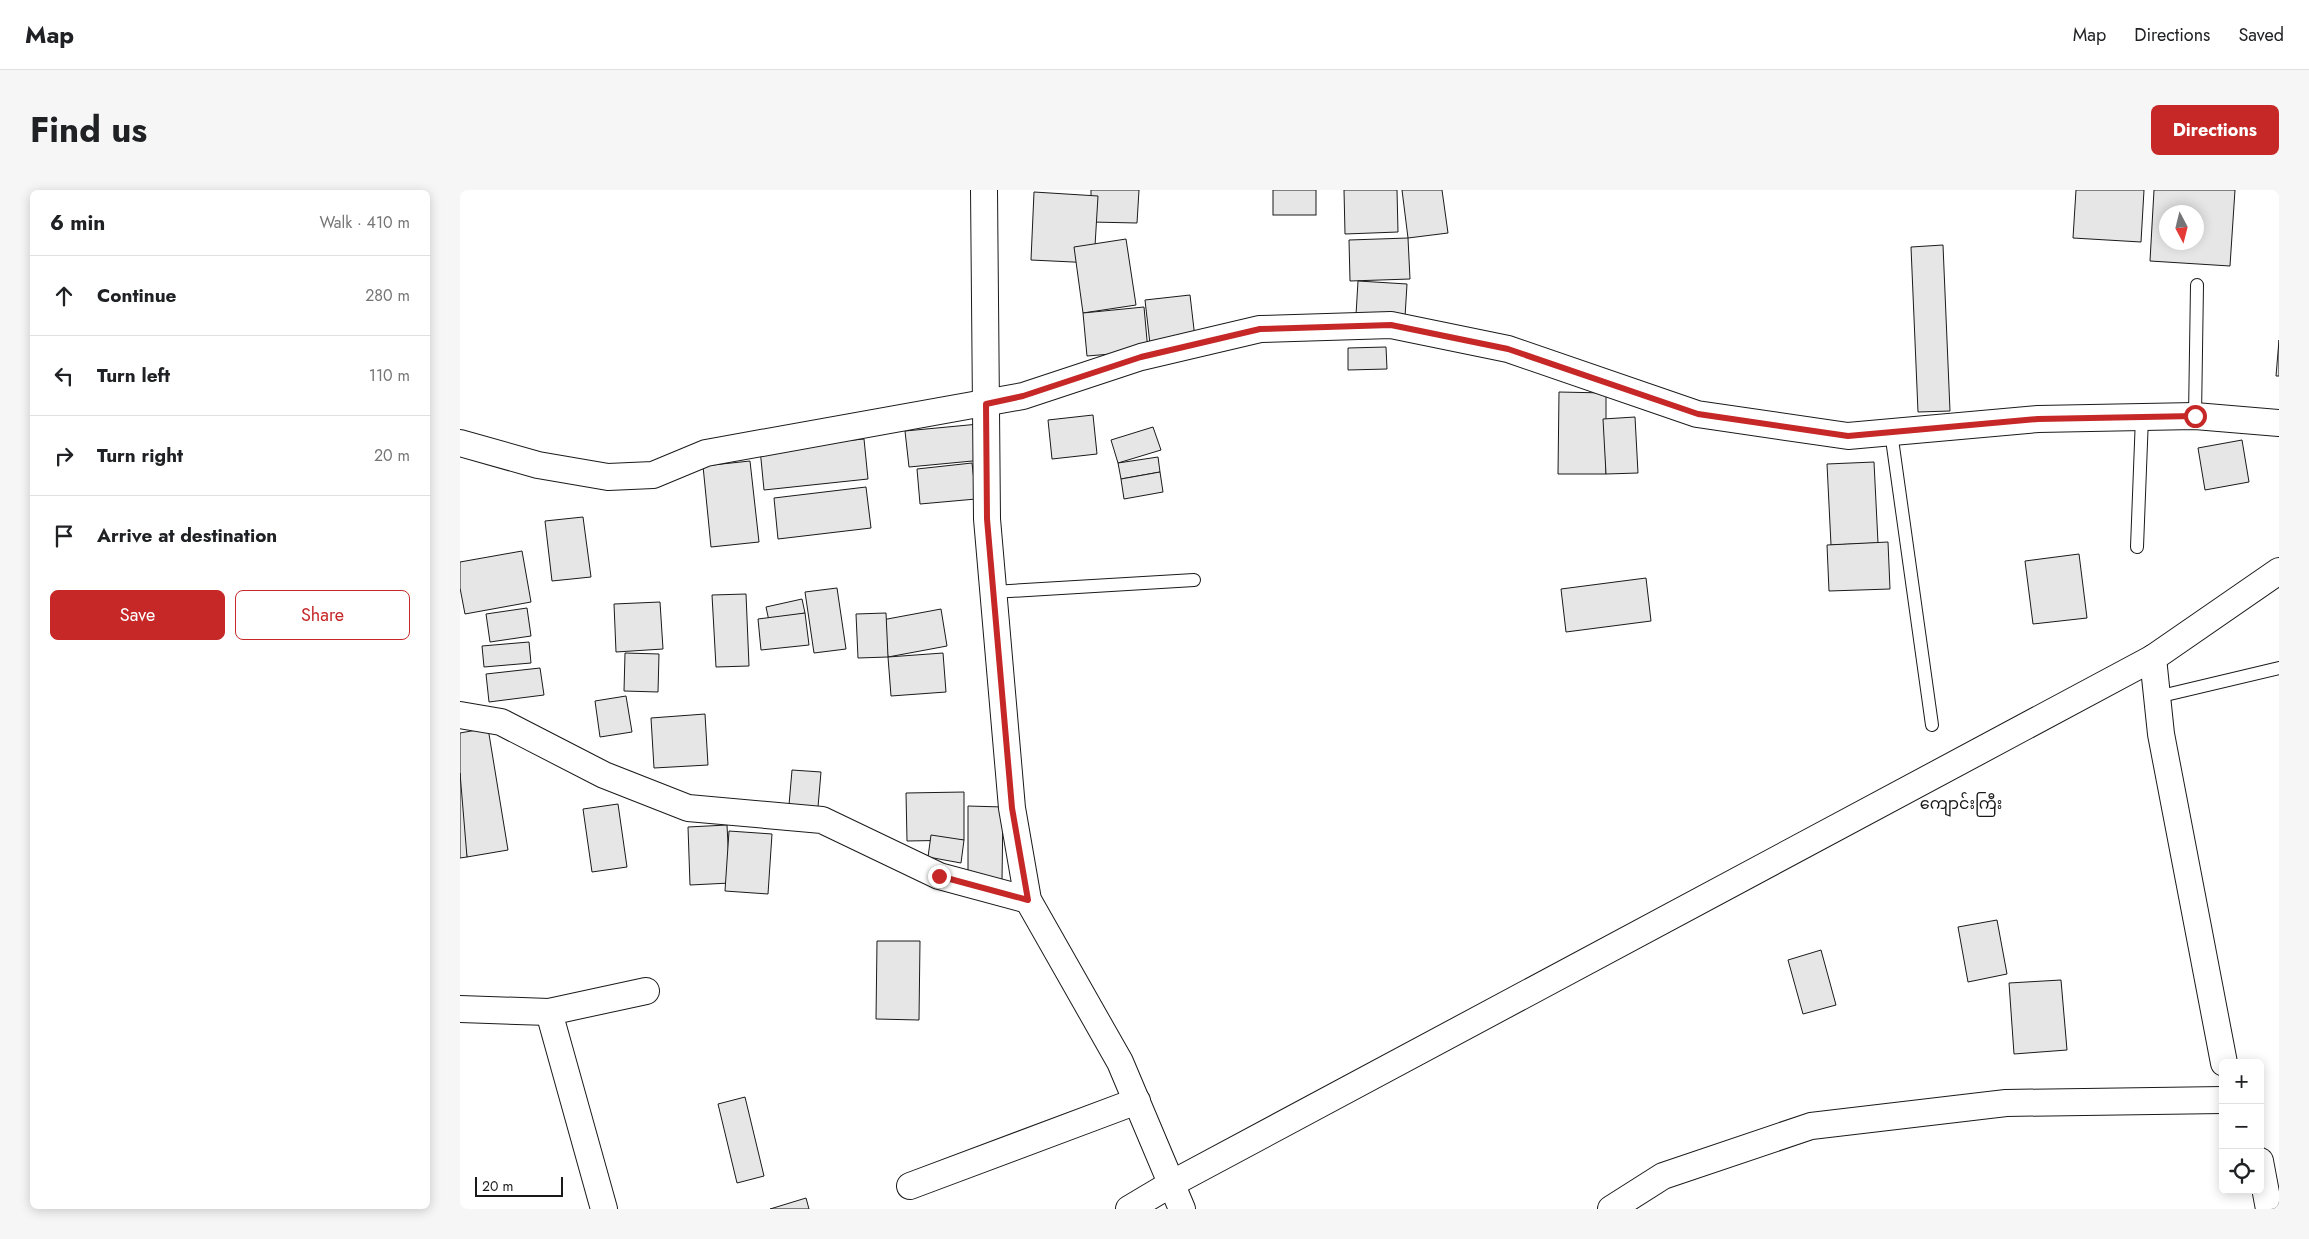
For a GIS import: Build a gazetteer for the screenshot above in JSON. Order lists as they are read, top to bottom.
{
  "districts": ["ကျောင်းကြီး"],
  "scale_bar": "20 m",
  "north": "bottom",
  "page": {
    "header": "Map",
    "nav": ["Map", "Directions", "Saved"],
    "title": "Find us",
    "buttons": [
      "Directions",
      ["Save", "Share"]
    ],
    "heading": ["6 min", "Walk · 410 m"],
    "list": [
      ["Continue", "280 m"],
      ["Turn left", "110 m"],
      ["Turn right", "20 m"],
      "Arrive at destination"
    ],
    "map_buttons": ["+", "−"],
    "scale": "20 m"
  }
}
